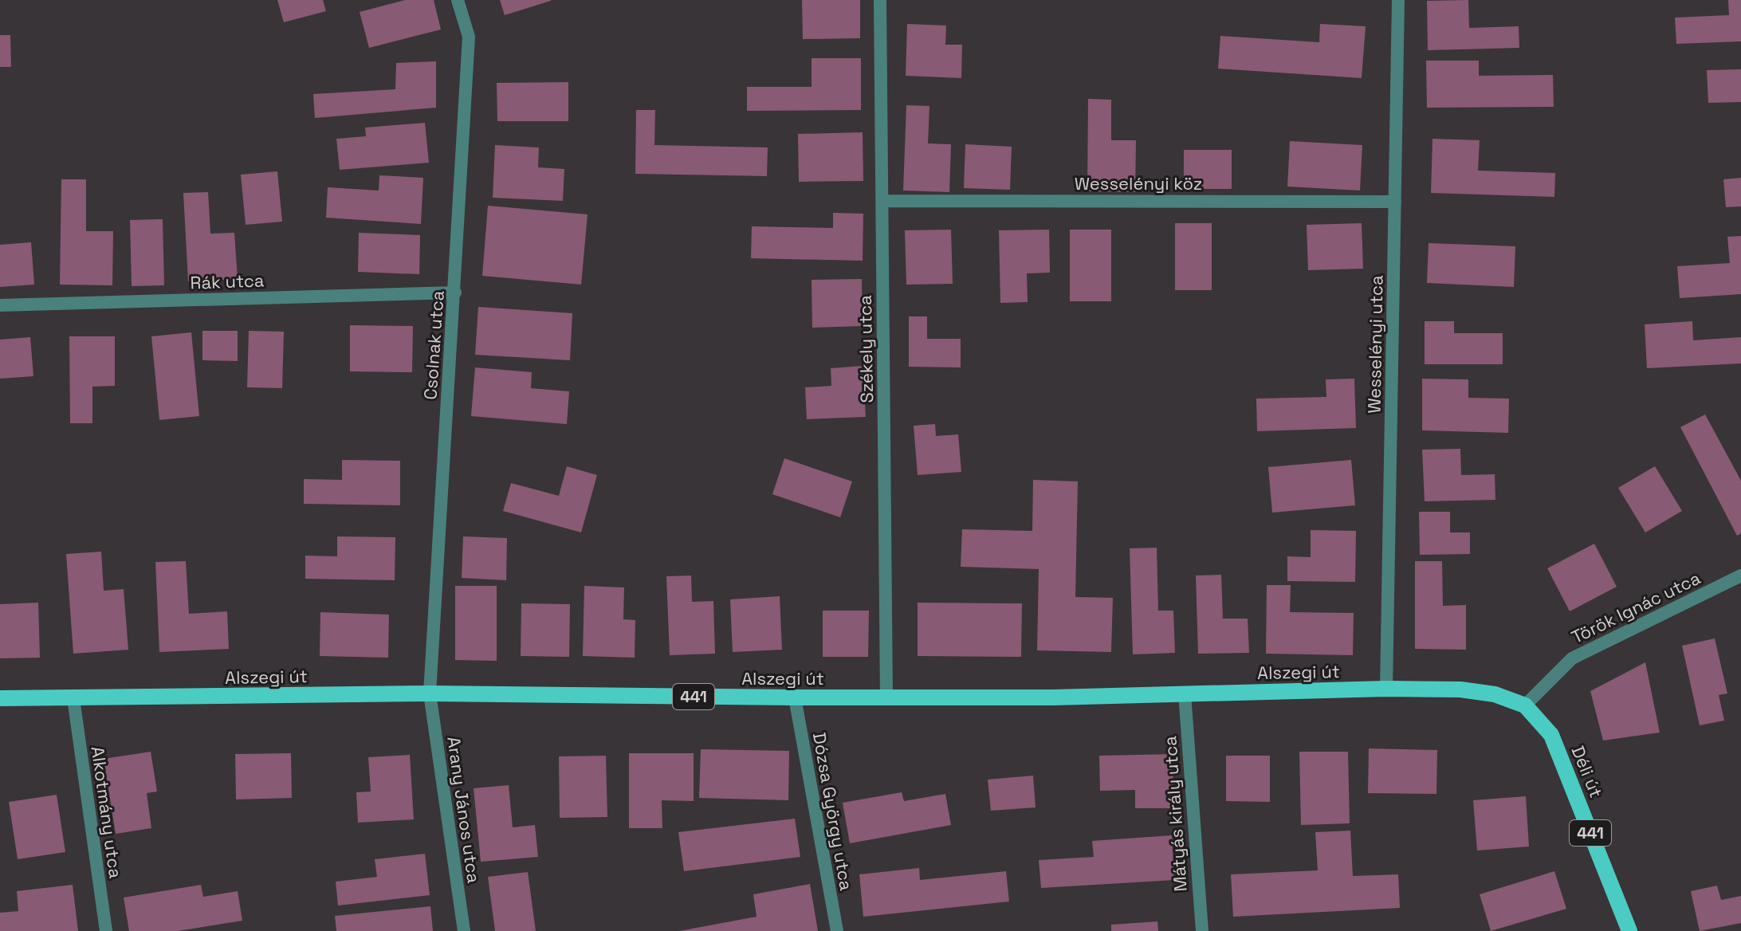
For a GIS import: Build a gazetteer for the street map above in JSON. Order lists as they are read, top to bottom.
{
  "streets": {
    "main road": ["Alszegi út", "441", "Déli út"],
    "street": [
      "Wesselényi köz",
      "Rák utca",
      "Wesselényi utca",
      "Csolnak utca",
      "Székely utca",
      "Török Ignác utca",
      "Arany János utca",
      "Dózsa György utca",
      "Alkotmány utca",
      "Mátyás király utca"
    ]
  },
  "crossings": [
    ["Wesselényi köz", "Wesselényi utca"],
    ["Wesselényi köz", "Székely utca"],
    ["Rák utca", "Csolnak utca"],
    ["Wesselényi utca", "Alszegi út"],
    ["Csolnak utca", "Alszegi út"],
    ["Csolnak utca", "Arany János utca"],
    ["Székely utca", "Alszegi út"],
    ["Török Ignác utca", "Alszegi út"],
    ["Török Ignác utca", "Déli út"],
    ["Alszegi út", "Déli út"],
    ["Alszegi út", "Arany János utca"],
    ["Alszegi út", "Dózsa György utca"],
    ["Alszegi út", "Alkotmány utca"],
    ["Alszegi út", "Mátyás király utca"]
  ]
}
